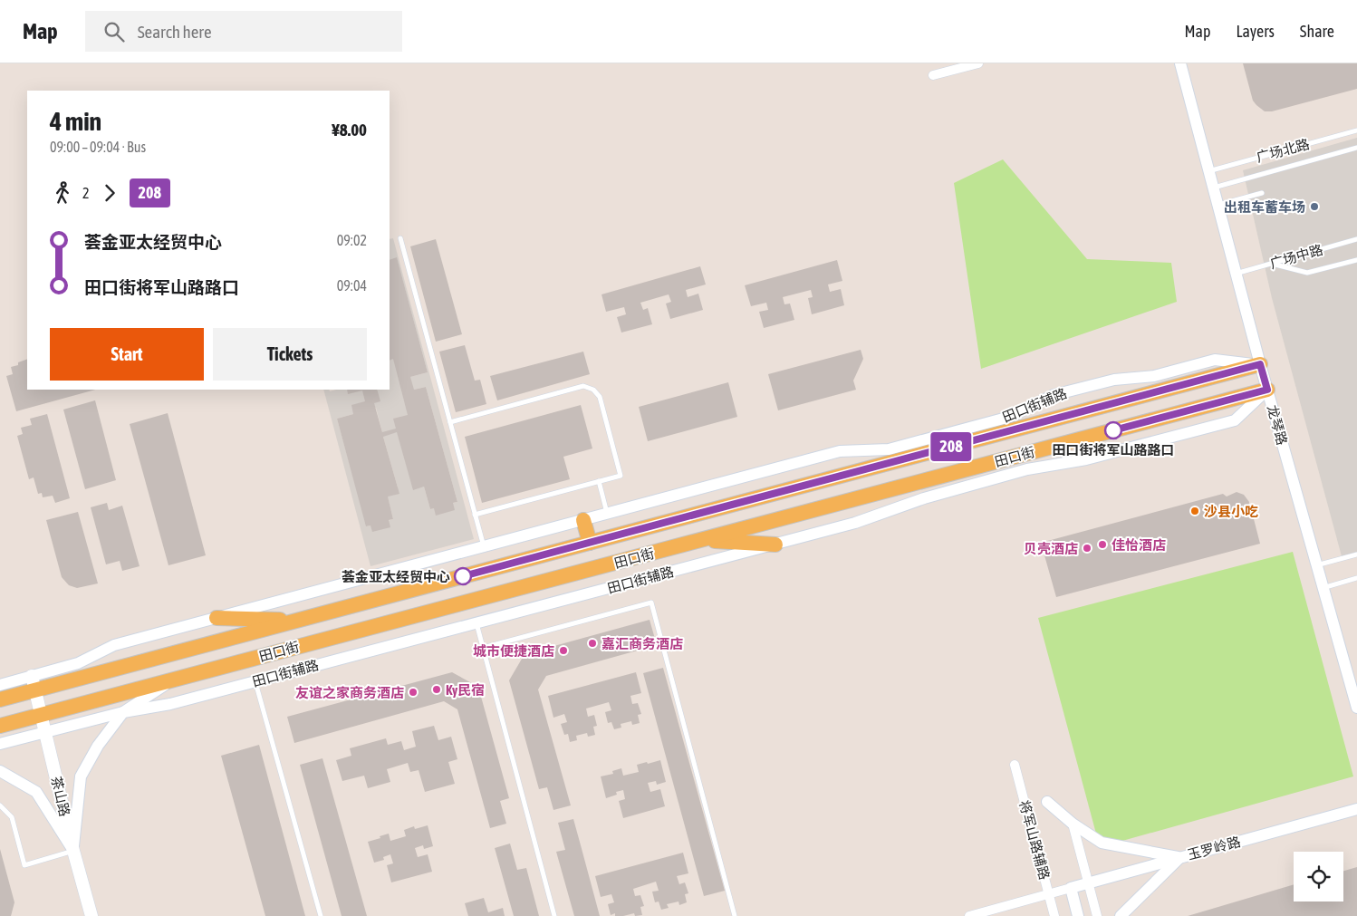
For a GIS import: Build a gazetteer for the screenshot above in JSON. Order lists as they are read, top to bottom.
{
  "streets": {
    "main road": ["田口街", "茶山路"],
    "street": [
      "田口街辅路",
      "龙琴路",
      "将军山路辅路",
      "玉罗岭路"
    ],
    "lane": ["广场北路", "广场中路"]
  },
  "crossings": [
    ["广场北路", "龙琴路"],
    ["广场中路", "龙琴路"],
    ["田口街辅路", "龙琴路"],
    ["田口街辅路", "田口街"],
    ["田口街辅路", "茶山路"],
    ["龙琴路", "田口街"],
    ["田口街", "茶山路"]
  ],
  "places": [
    "出租车蓄车场",
    "田口街将军山路路口",
    "沙县小吃",
    "佳怡酒店",
    "贝壳酒店",
    "荟金亚太经贸中心",
    "嘉汇商务酒店",
    "城市便捷酒店",
    "Ky民宿",
    "友谊之家商务酒店"
  ],
  "lines": ["bus line 208"],
  "page": {
    "header": "Map",
    "search": "Search here",
    "nav": ["Map", "Layers", "Share"],
    "on_map": "208",
    "heading": ["4 min", "09:00 – 09:04 · Bus", "¥8.00"],
    "legs": ["2", "208"],
    "list": [
      {
        "name": "荟金亚太经贸中心",
        "value": "09:02"
      },
      {
        "name": "田口街将军山路路口",
        "value": "09:04"
      }
    ],
    "buttons": ["Start", "Tickets"]
  }
}
